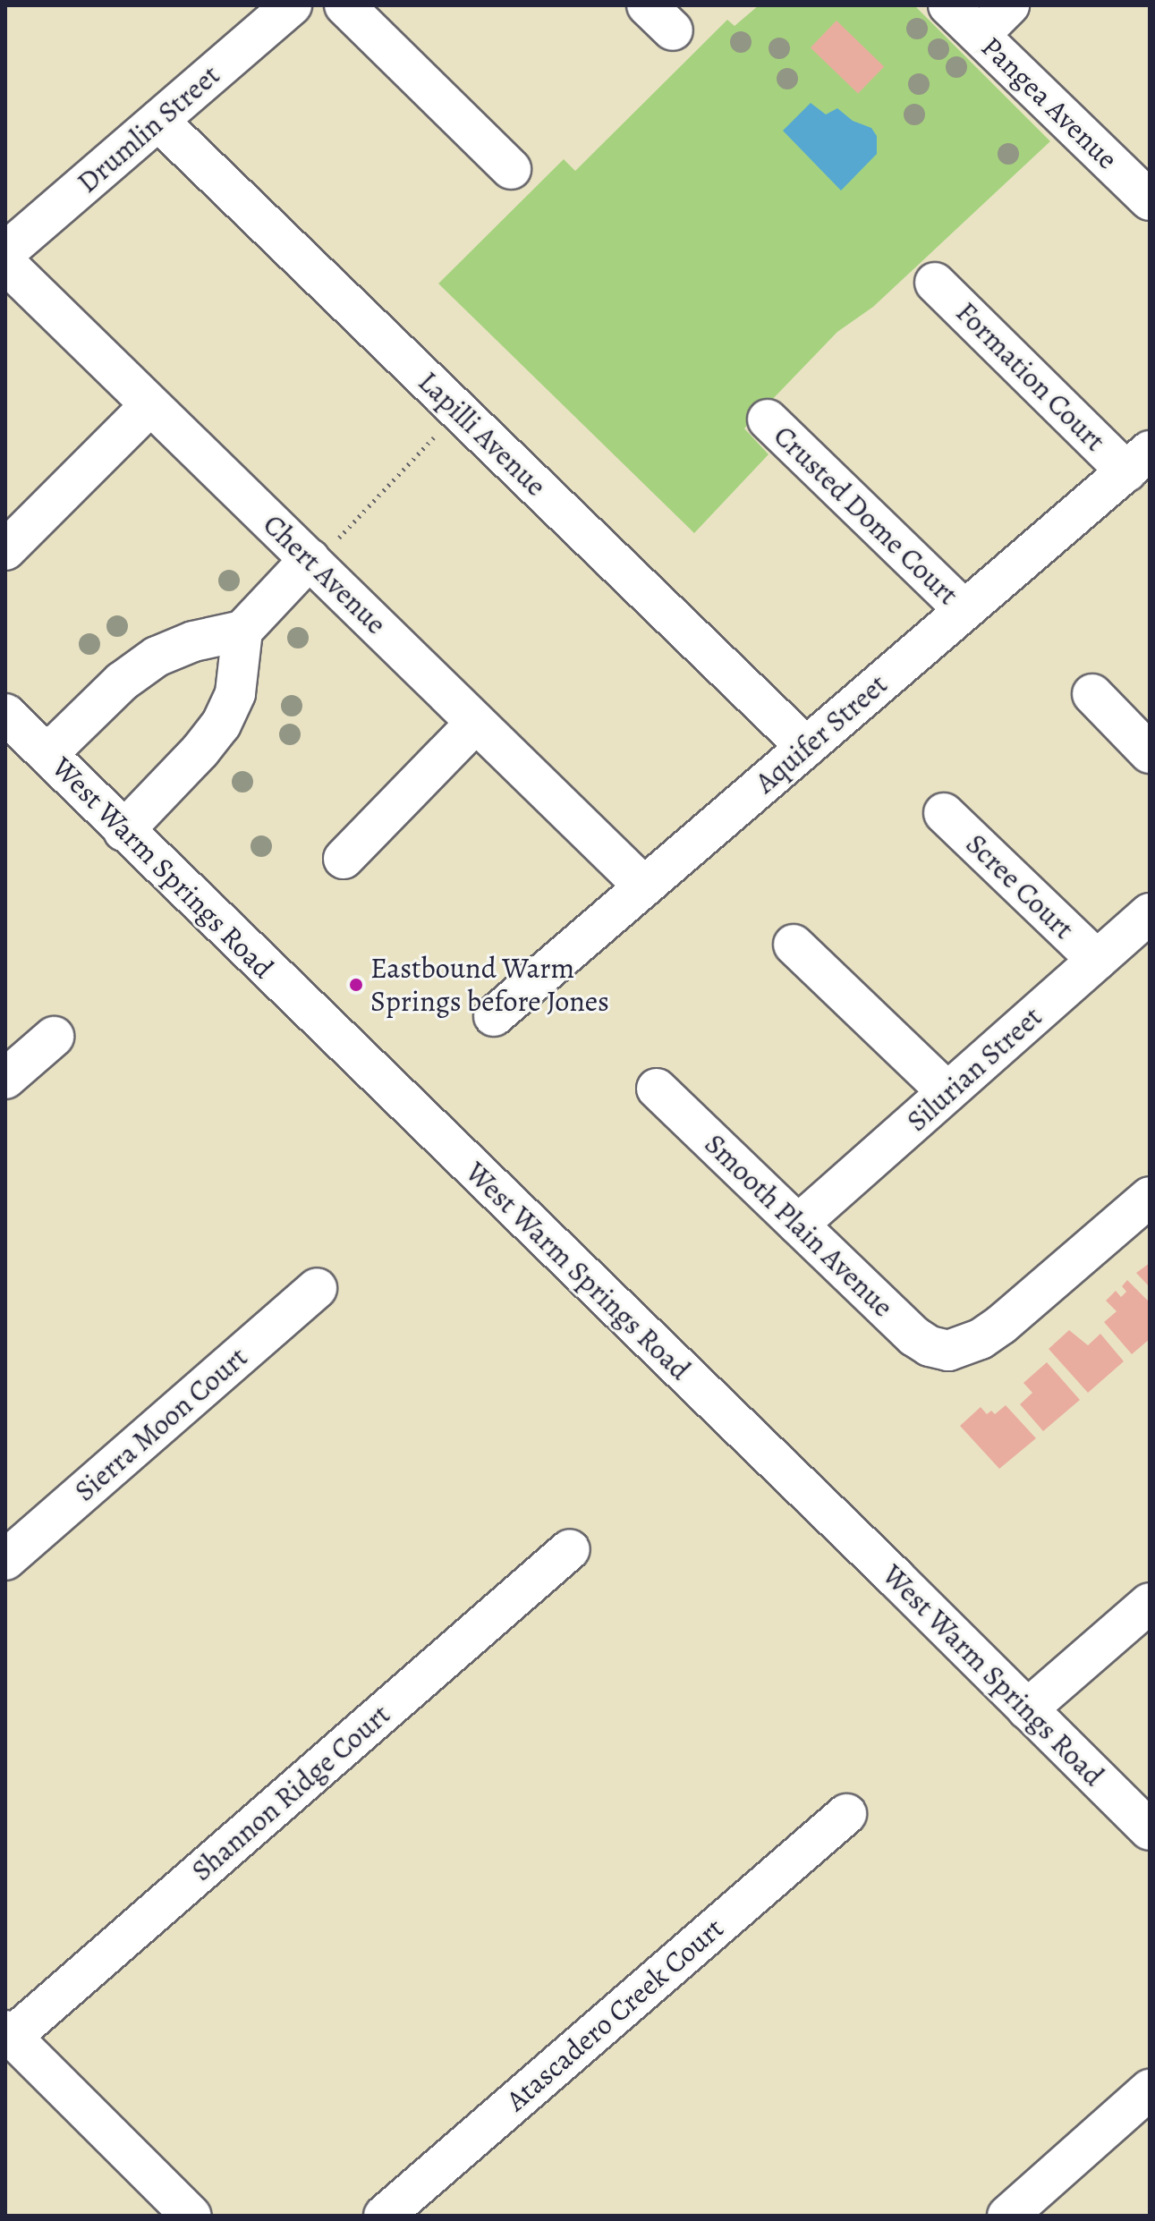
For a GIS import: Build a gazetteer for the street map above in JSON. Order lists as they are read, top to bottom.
{
  "streets": {
    "street": [
      "Pangea Avenue",
      "Drumlin Street",
      "Formation Court",
      "Lapilli Avenue",
      "Crusted Dome Court",
      "Chert Avenue",
      "Aquifer Street",
      "West Warm Springs Road",
      "Scree Court",
      "Silurian Street",
      "Smooth Plain Avenue",
      "Sierra Moon Court",
      "Shannon Ridge Court",
      "Atascadero Creek Court"
    ]
  },
  "crossings": [
    ["Drumlin Street", "Lapilli Avenue"],
    ["Formation Court", "Aquifer Street"],
    ["Lapilli Avenue", "Aquifer Street"],
    ["Crusted Dome Court", "Aquifer Street"],
    ["Chert Avenue", "Aquifer Street"],
    ["Scree Court", "Silurian Street"],
    ["Silurian Street", "Smooth Plain Avenue"]
  ],
  "places": ["Eastbound Warm Springs before Jones"]
}
